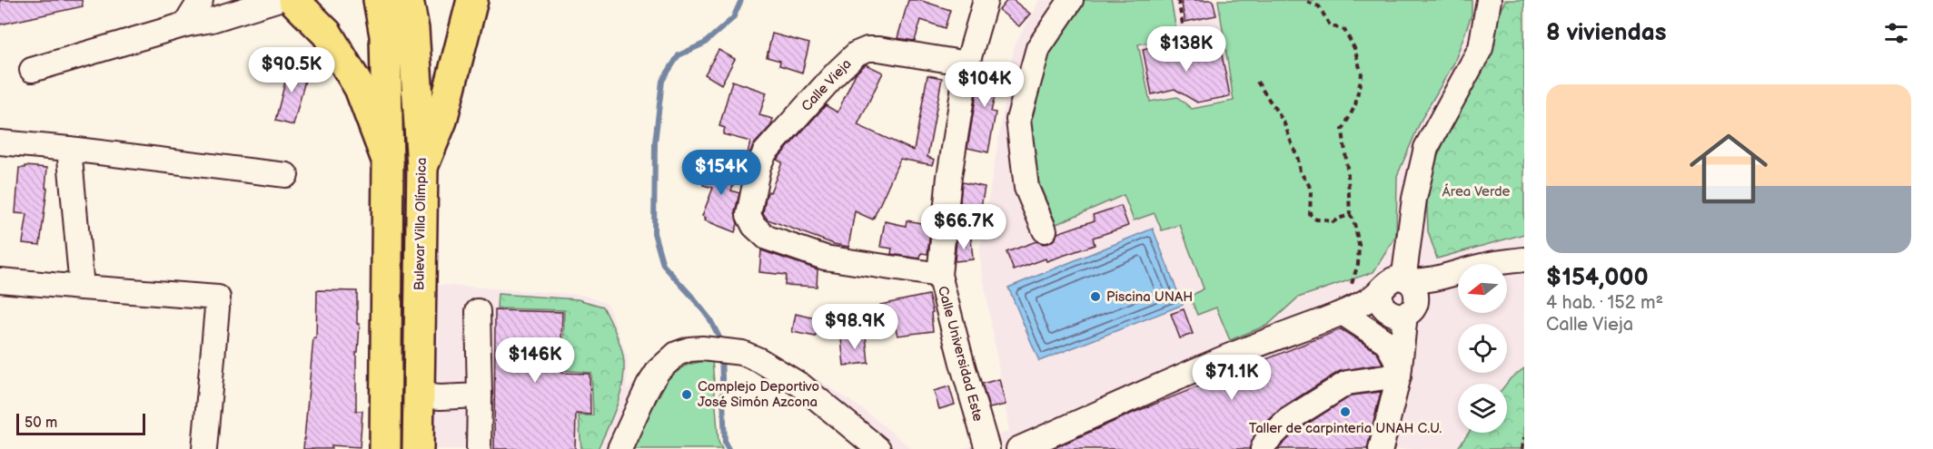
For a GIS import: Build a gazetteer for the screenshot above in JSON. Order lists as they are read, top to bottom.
{
  "streets": {
    "main road": ["Bulevar Villa Olímpica"],
    "street": ["Calle Vieja", "Calle Universidad Este"]
  },
  "crossings": [
    ["Calle Vieja", "Calle Universidad Este"]
  ],
  "parks": ["Área Verde"],
  "places": ["Piscina UNAH", "Complejo Deportivo José Simón Azcona", "Taller de carpinteria UNAH C.U."],
  "scale_bar": "50 m",
  "north": "left",
  "page": {
    "heading": "8 viviendas",
    "price": [
      "$138K",
      "$90.5K",
      "$104K",
      "$154K",
      "$66.7K",
      "$98.9K",
      "$146K",
      "$71.1K"
    ],
    "list": [
      {
        "name": "$154,000",
        "note": "4 hab. · 152 m² · Calle Vieja"
      }
    ],
    "scale": "50 m"
  }
}
